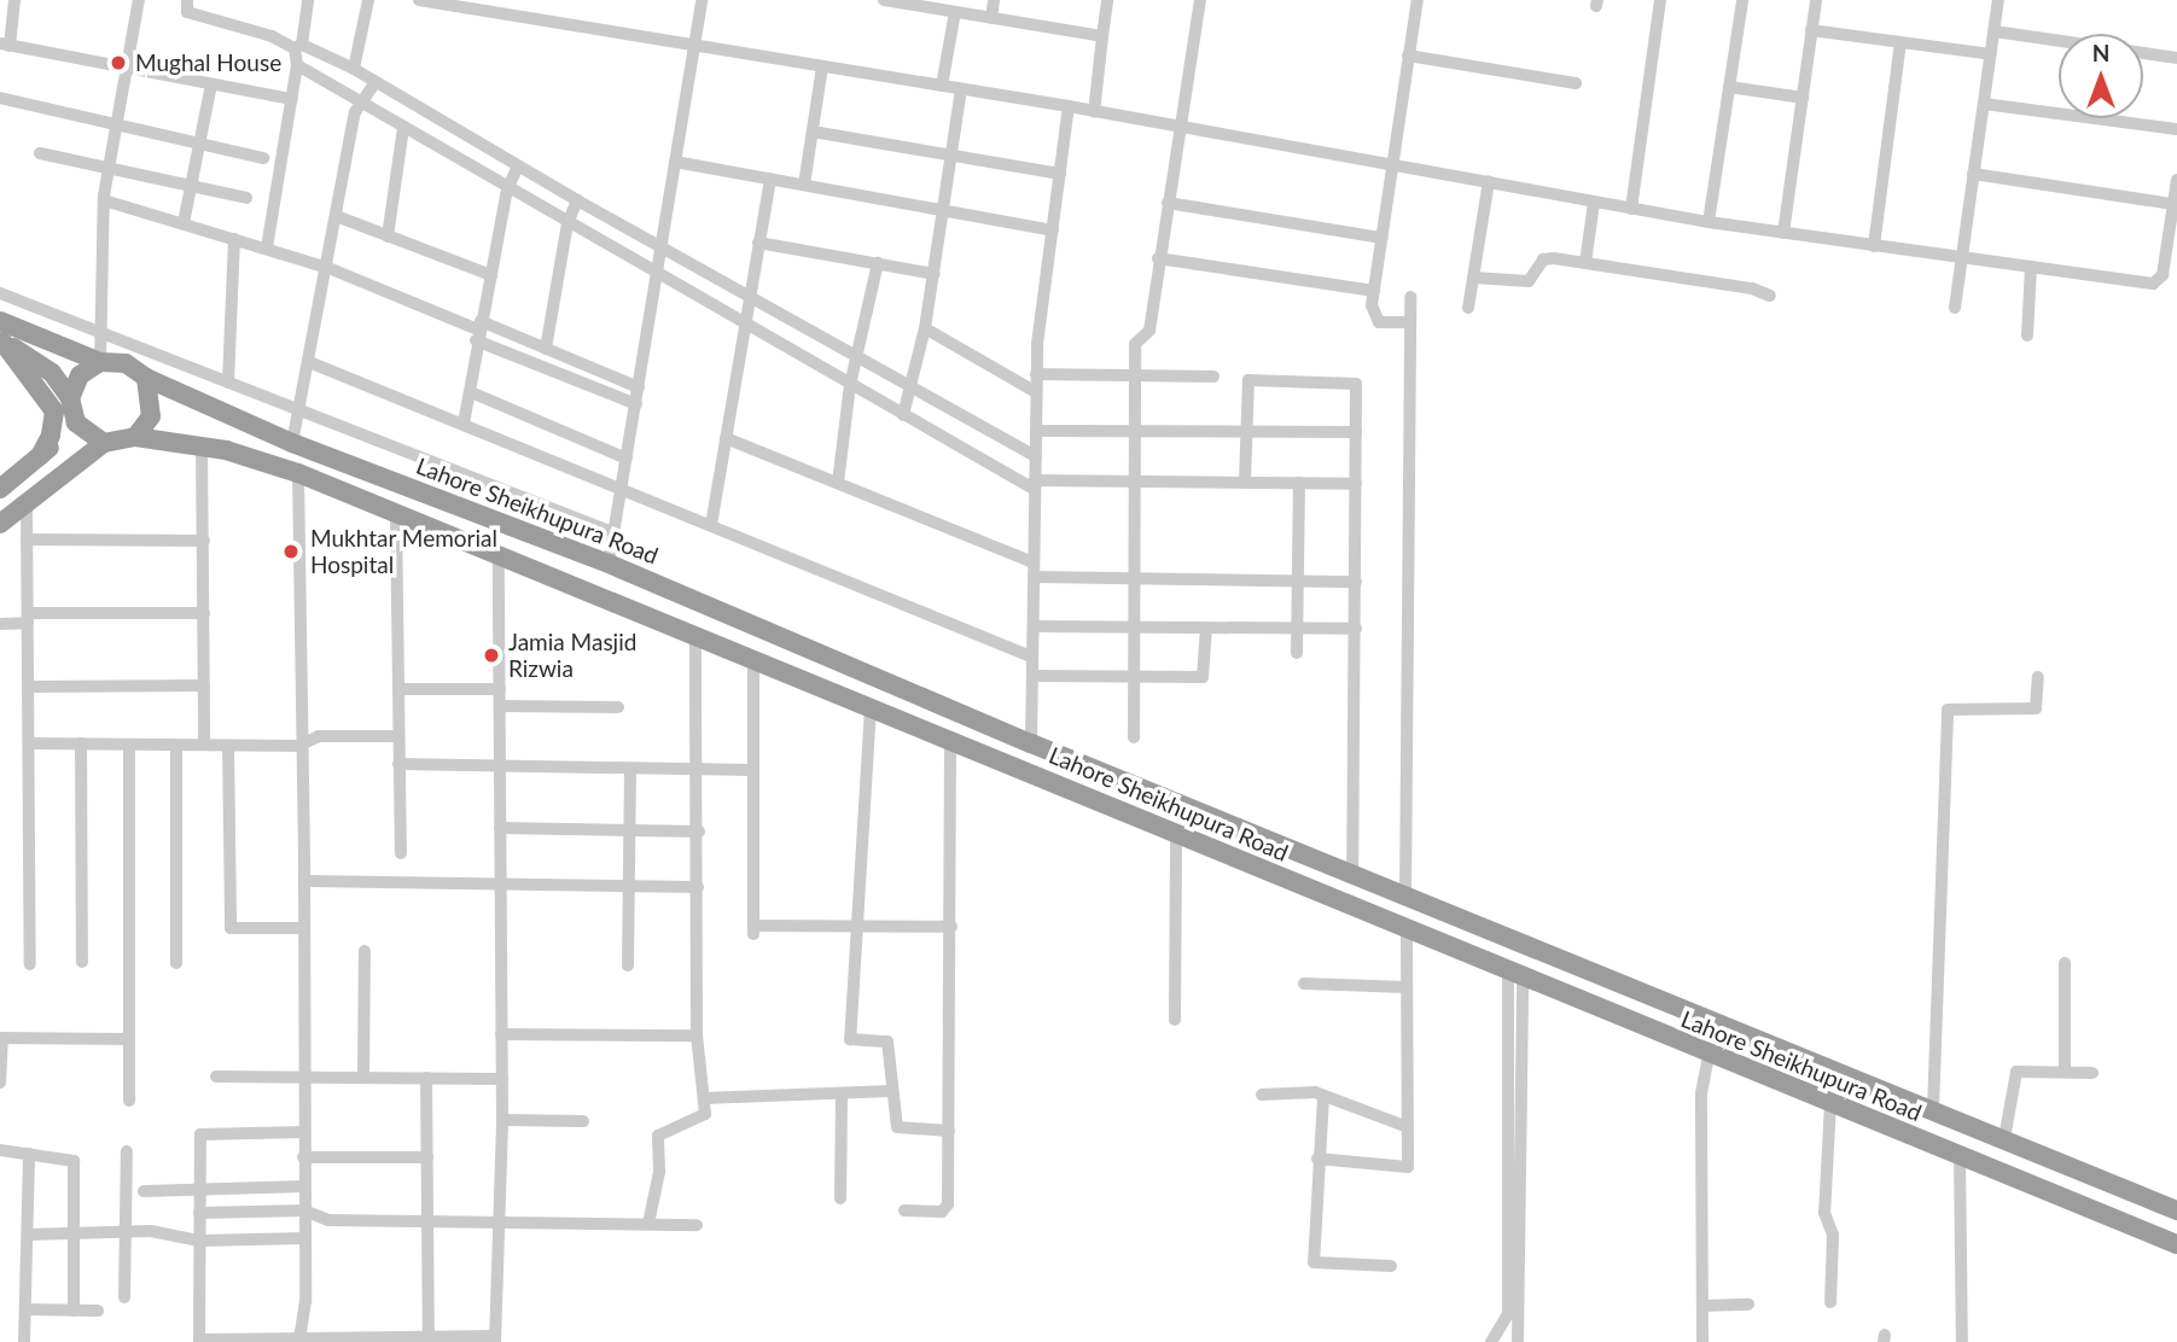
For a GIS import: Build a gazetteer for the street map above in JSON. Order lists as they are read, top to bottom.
{
  "streets": {
    "highway": ["Lahore Sheikhupura Road"]
  },
  "places": ["Mughal House", "Mukhtar Memorial Hospital", "Jamia Masjid Rizwia"],
  "north": "top"
}
